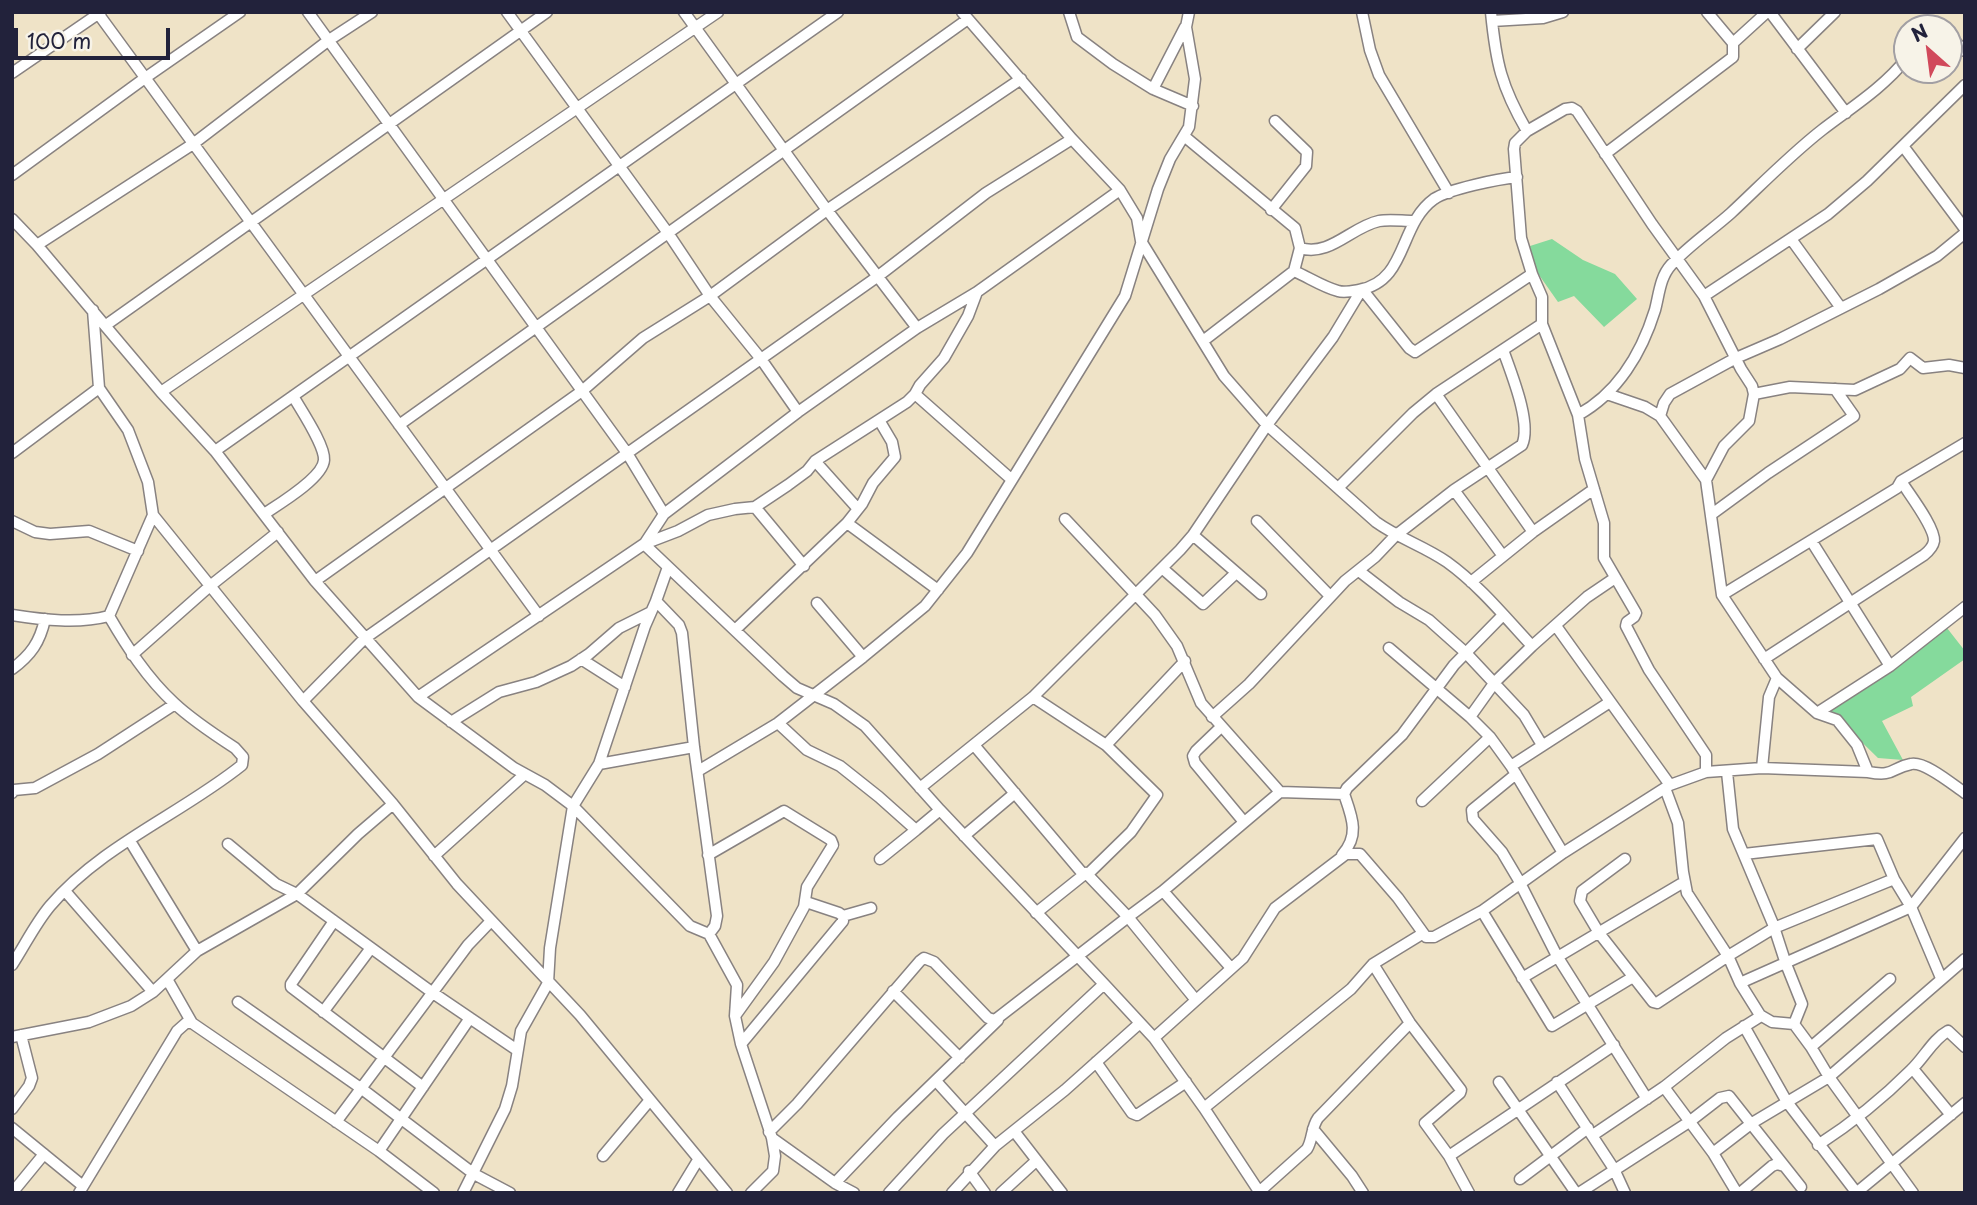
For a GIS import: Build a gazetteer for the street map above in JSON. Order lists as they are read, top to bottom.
{
  "scale_bar": "100 m",
  "north": "top left"
}
